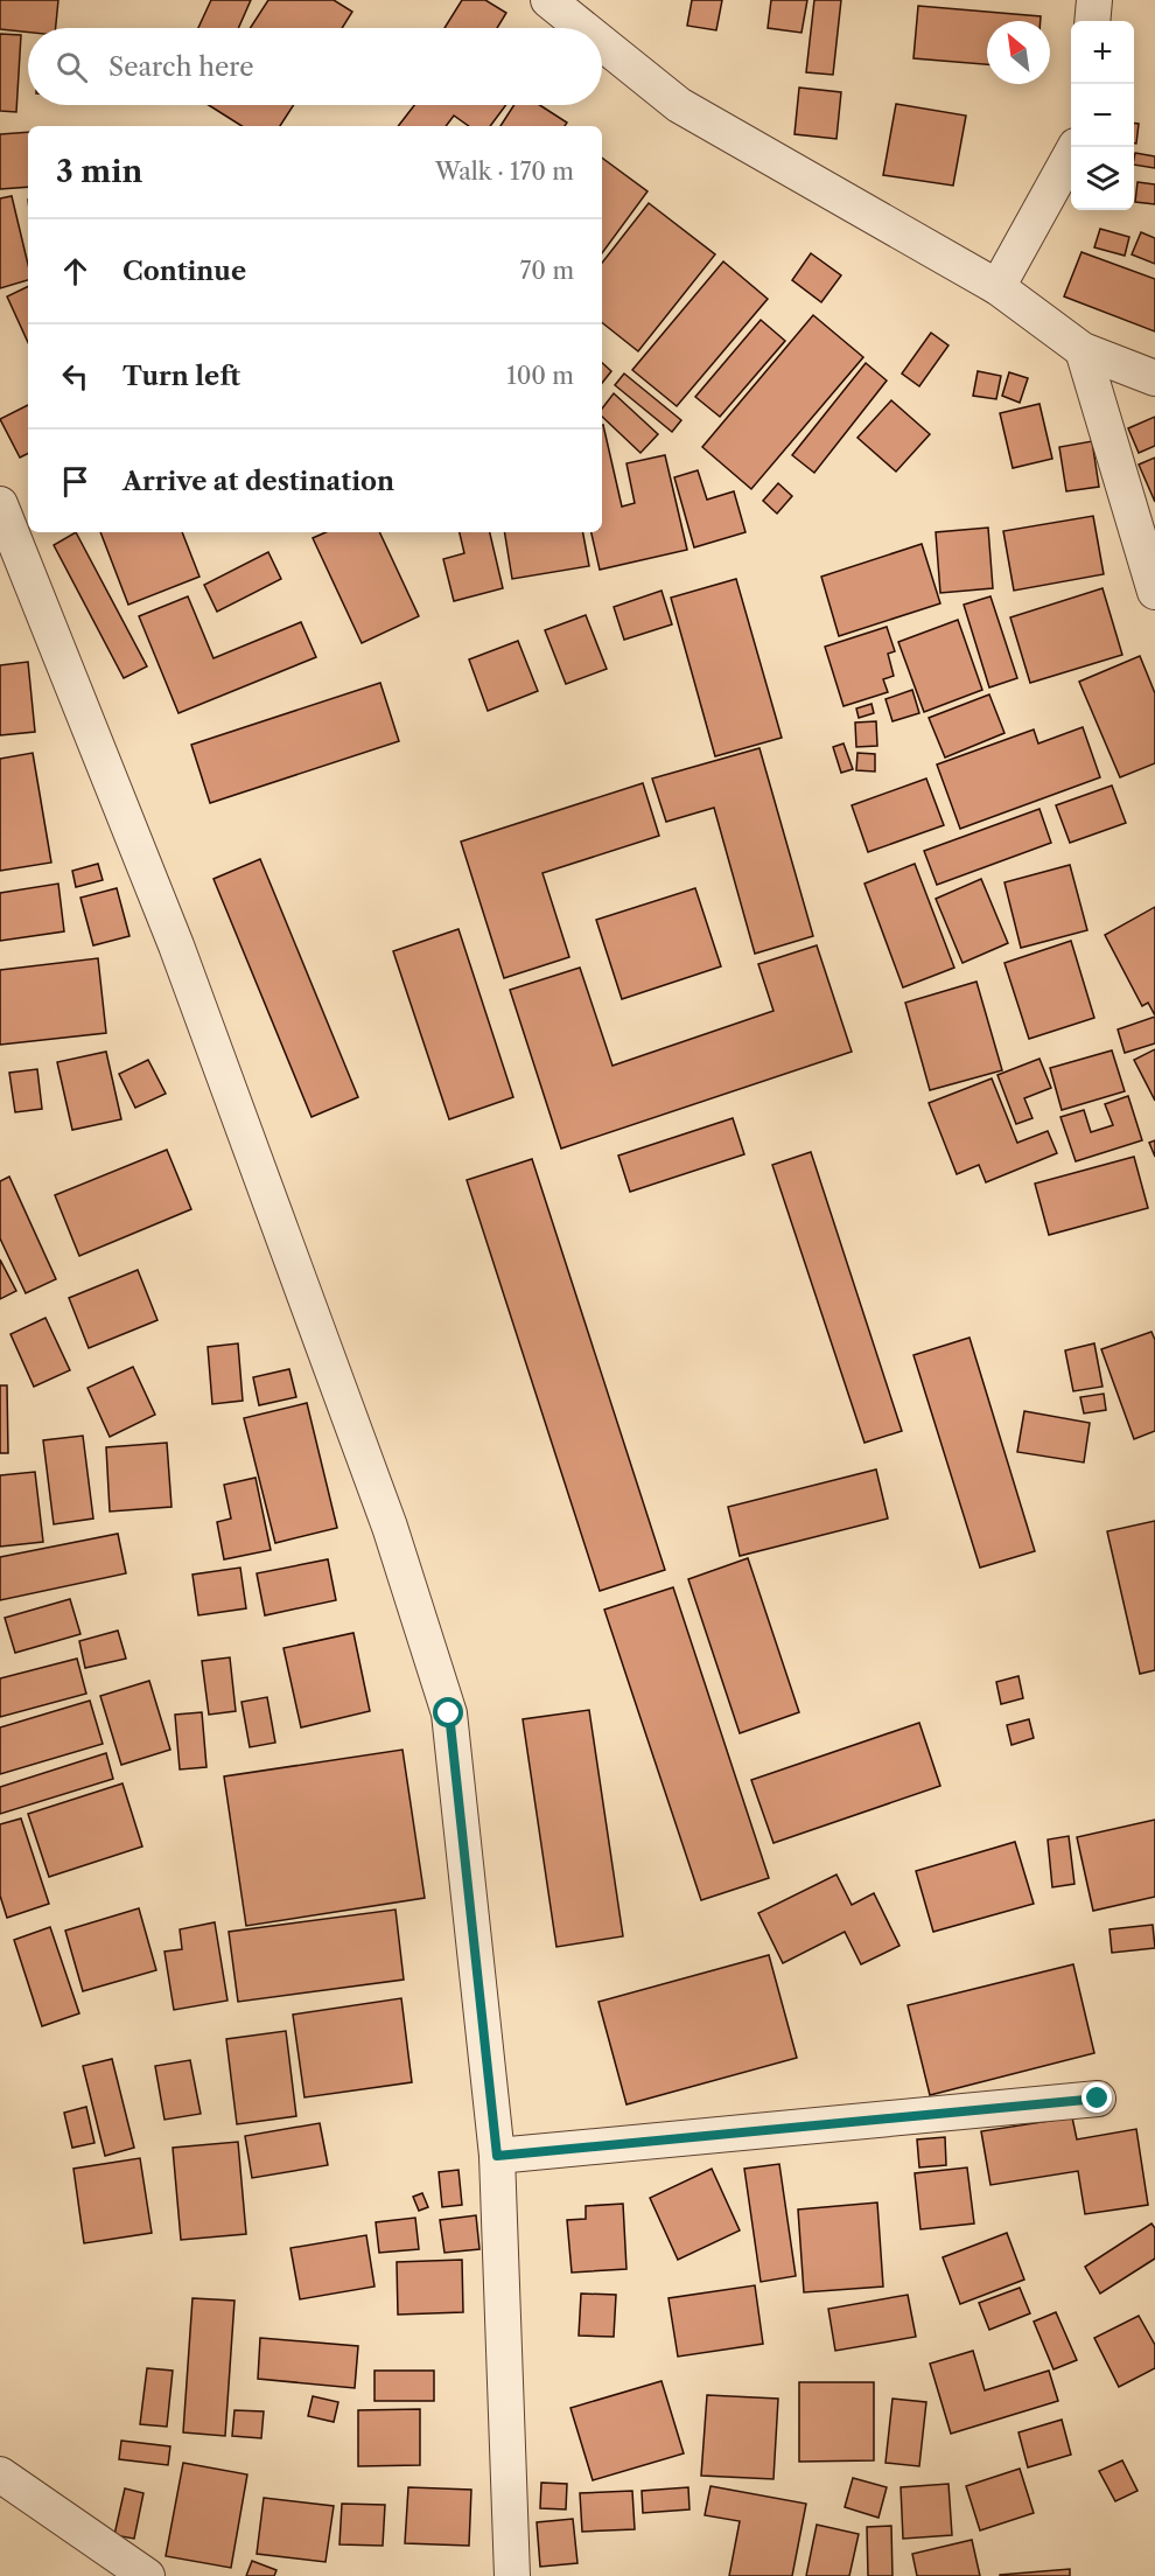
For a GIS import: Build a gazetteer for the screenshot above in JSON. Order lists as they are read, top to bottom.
{
  "north": "top left",
  "page": {
    "map_buttons": ["+", "−"],
    "search": "Search here",
    "heading": ["3 min", "Walk · 170 m"],
    "list": [
      ["Continue", "70 m"],
      ["Turn left", "100 m"],
      "Arrive at destination"
    ]
  }
}
